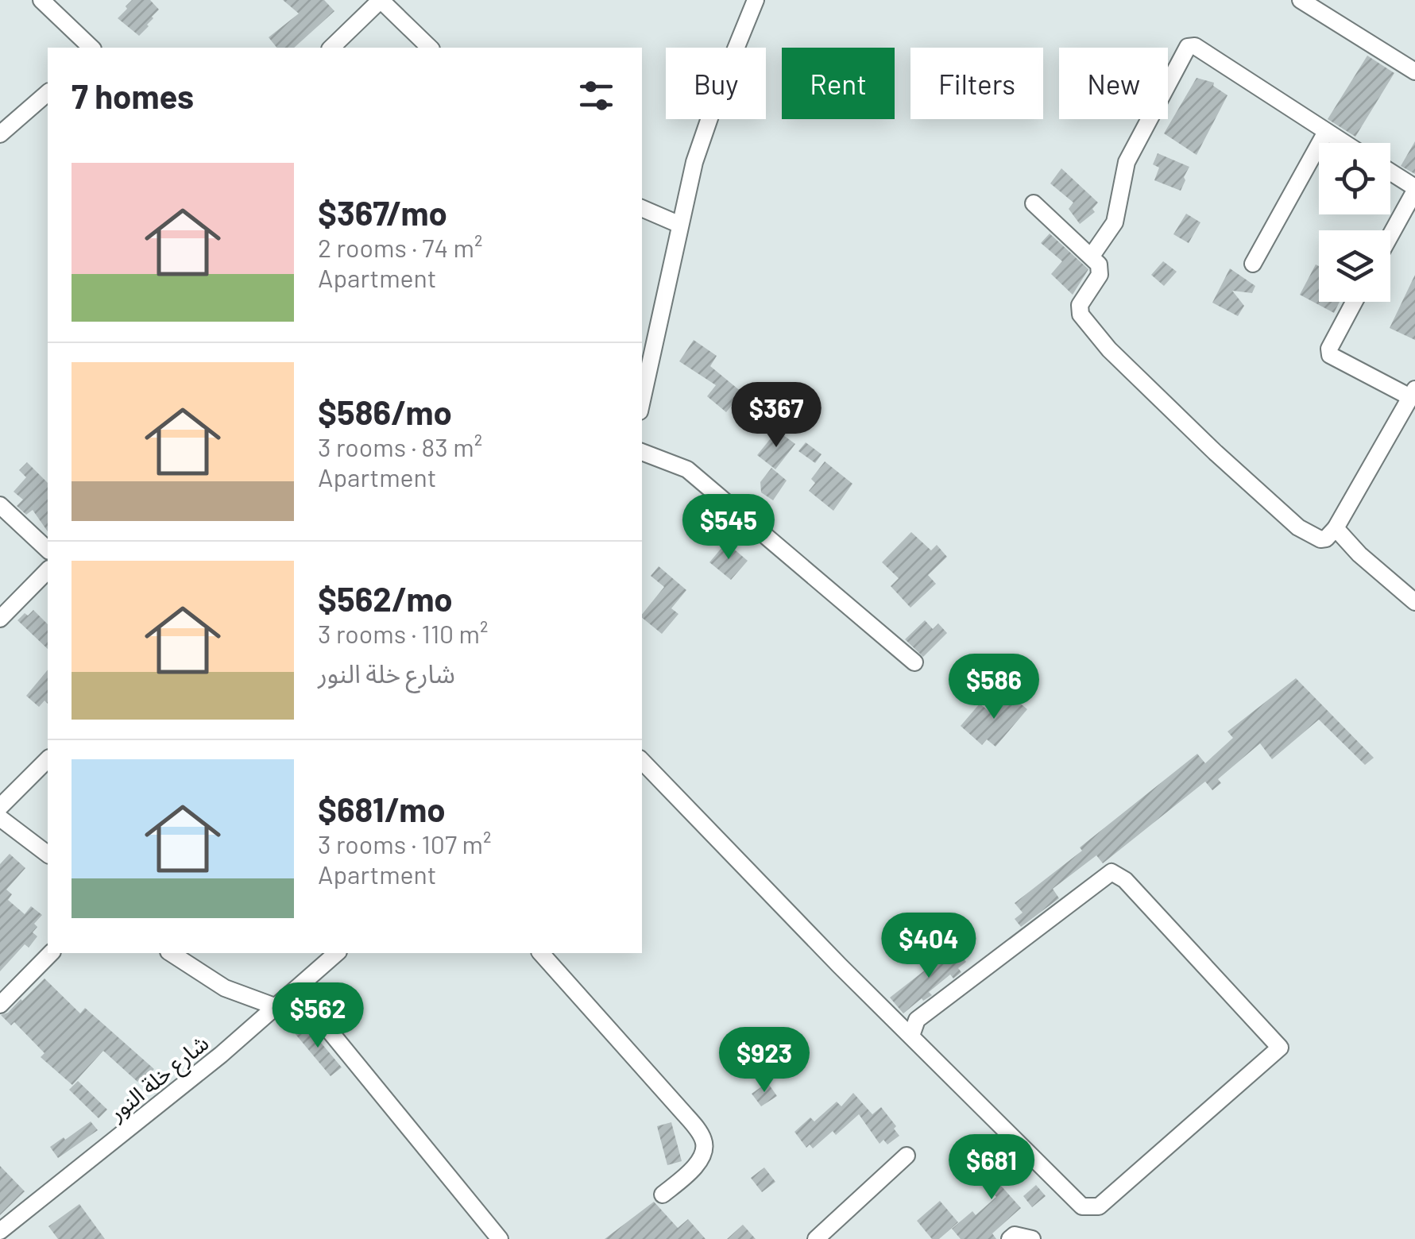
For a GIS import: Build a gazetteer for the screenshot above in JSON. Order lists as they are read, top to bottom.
{
  "streets": {
    "street": ["شارع خلة النور"]
  },
  "page": {
    "chip": [
      "Buy",
      "Rent",
      "Filters",
      "New"
    ],
    "heading": "7 homes",
    "list": [
      {
        "name": "$367/mo",
        "note": "2 rooms · 74 m² · Apartment"
      },
      {
        "name": "$586/mo",
        "note": "3 rooms · 83 m² · Apartment"
      },
      {
        "name": "$562/mo",
        "note": "3 rooms · 110 m² · شارع خلة النور"
      },
      {
        "name": "$681/mo",
        "note": "3 rooms · 107 m² · Apartment"
      }
    ],
    "price": [
      "$367",
      "$545",
      "$586",
      "$404",
      "$562",
      "$923",
      "$681"
    ]
  }
}
